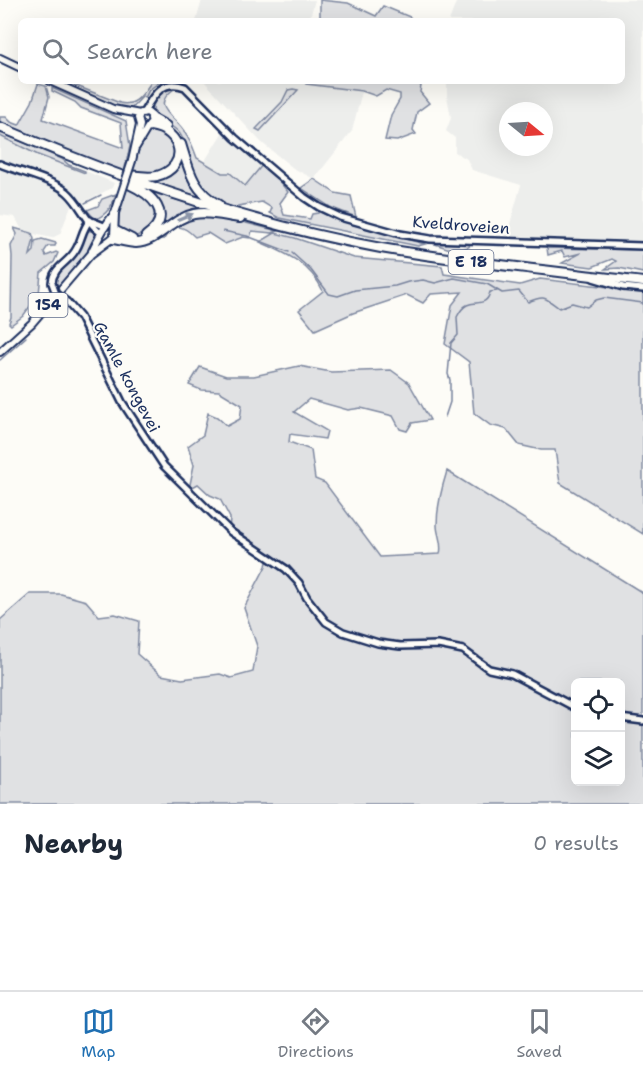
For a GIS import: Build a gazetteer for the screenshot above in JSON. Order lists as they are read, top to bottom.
{
  "streets": {
    "highway": ["E 18"],
    "main road": ["154"],
    "street": ["Kveldroveien", "Gamle kongevei"]
  },
  "crossings": [
    ["E 18", "154"]
  ],
  "north": "right",
  "page": {
    "search": "Search here",
    "heading": ["Nearby", "0 results"],
    "nav": ["Map", "Directions", "Saved"]
  }
}
